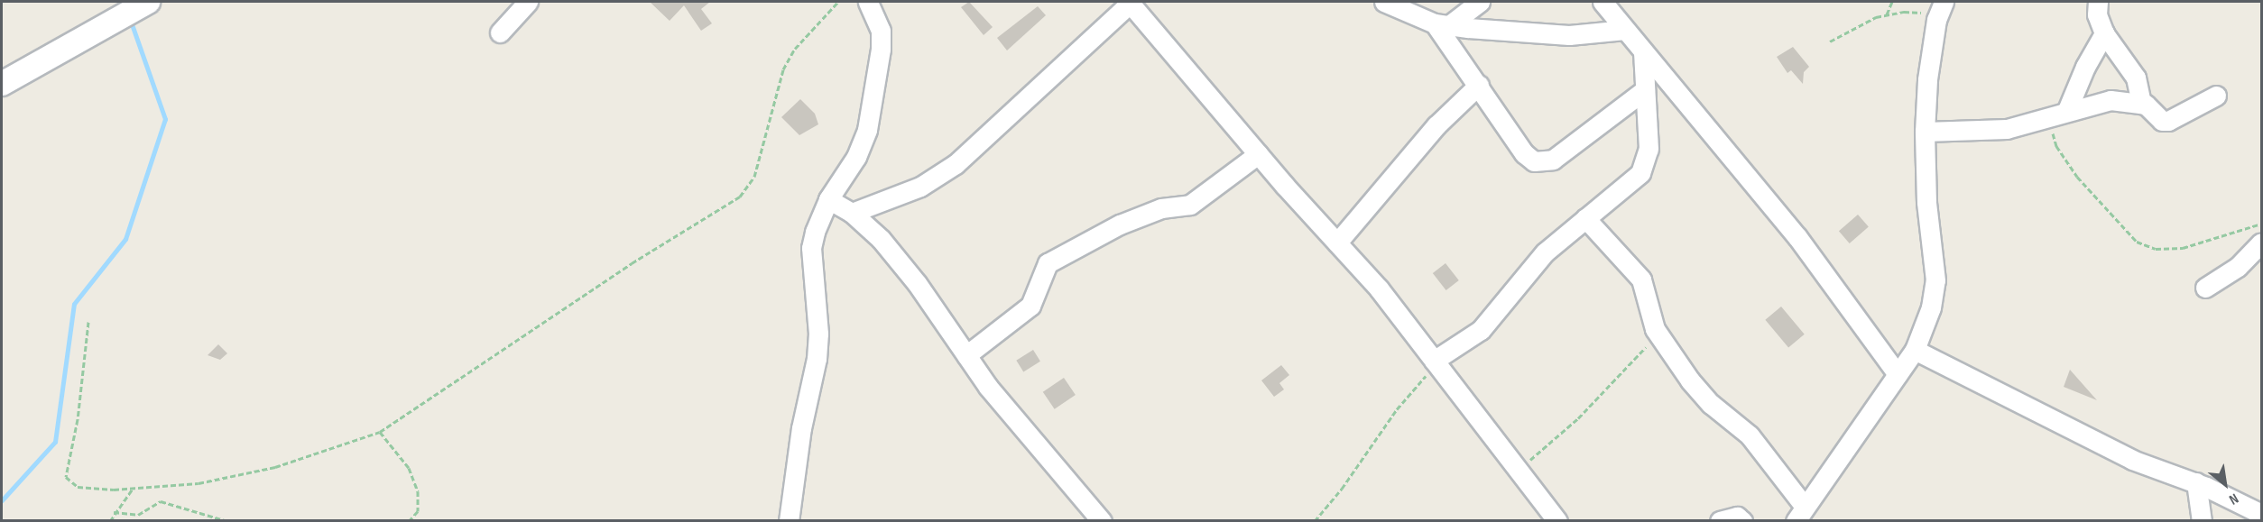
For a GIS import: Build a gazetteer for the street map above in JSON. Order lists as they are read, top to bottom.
{
  "north": "bottom right"
}
